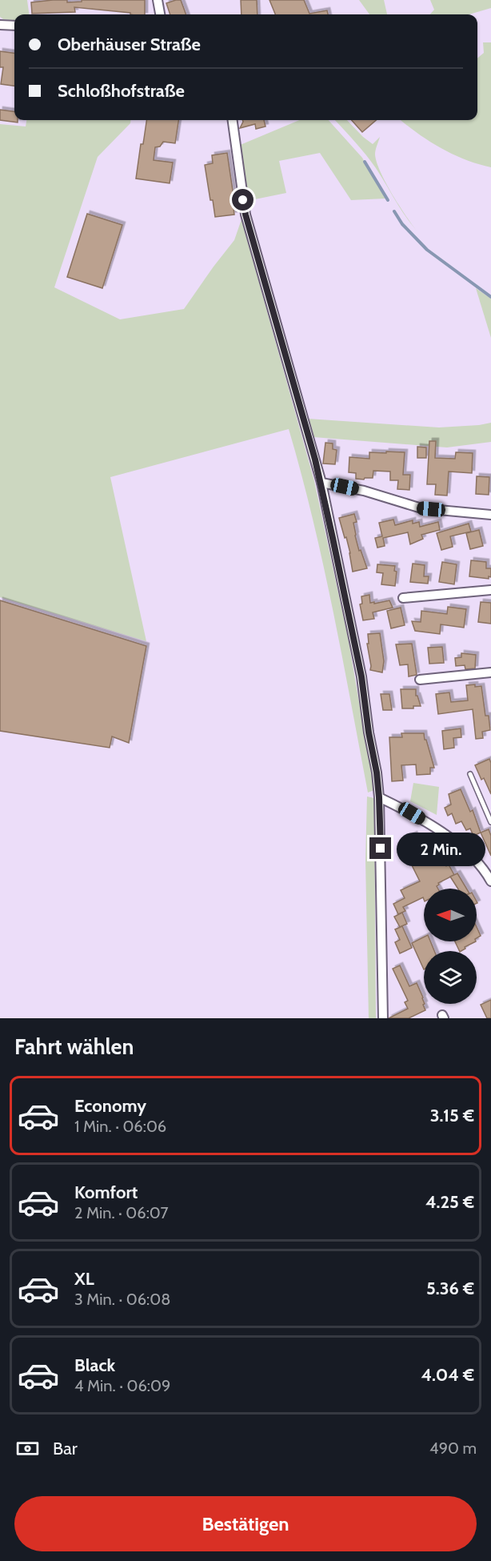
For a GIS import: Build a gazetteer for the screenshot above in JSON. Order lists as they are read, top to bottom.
{
  "north": "left",
  "page": {
    "banner": ["Oberhäuser Straße", "Schloßhofstraße"],
    "bubble": "2 Min.",
    "heading": "Fahrt wählen",
    "list": [
      {
        "name": "Economy",
        "note": "1 Min. · 06:06",
        "value": "3.15 €"
      },
      {
        "name": "Komfort",
        "note": "2 Min. · 06:07",
        "value": "4.25 €"
      },
      {
        "name": "XL",
        "note": "3 Min. · 06:08",
        "value": "5.36 €"
      },
      {
        "name": "Black",
        "note": "4 Min. · 06:09",
        "value": "4.04 €"
      }
    ],
    "pay": ["Bar", "490 m"],
    "buttons": "Bestätigen"
  }
}
